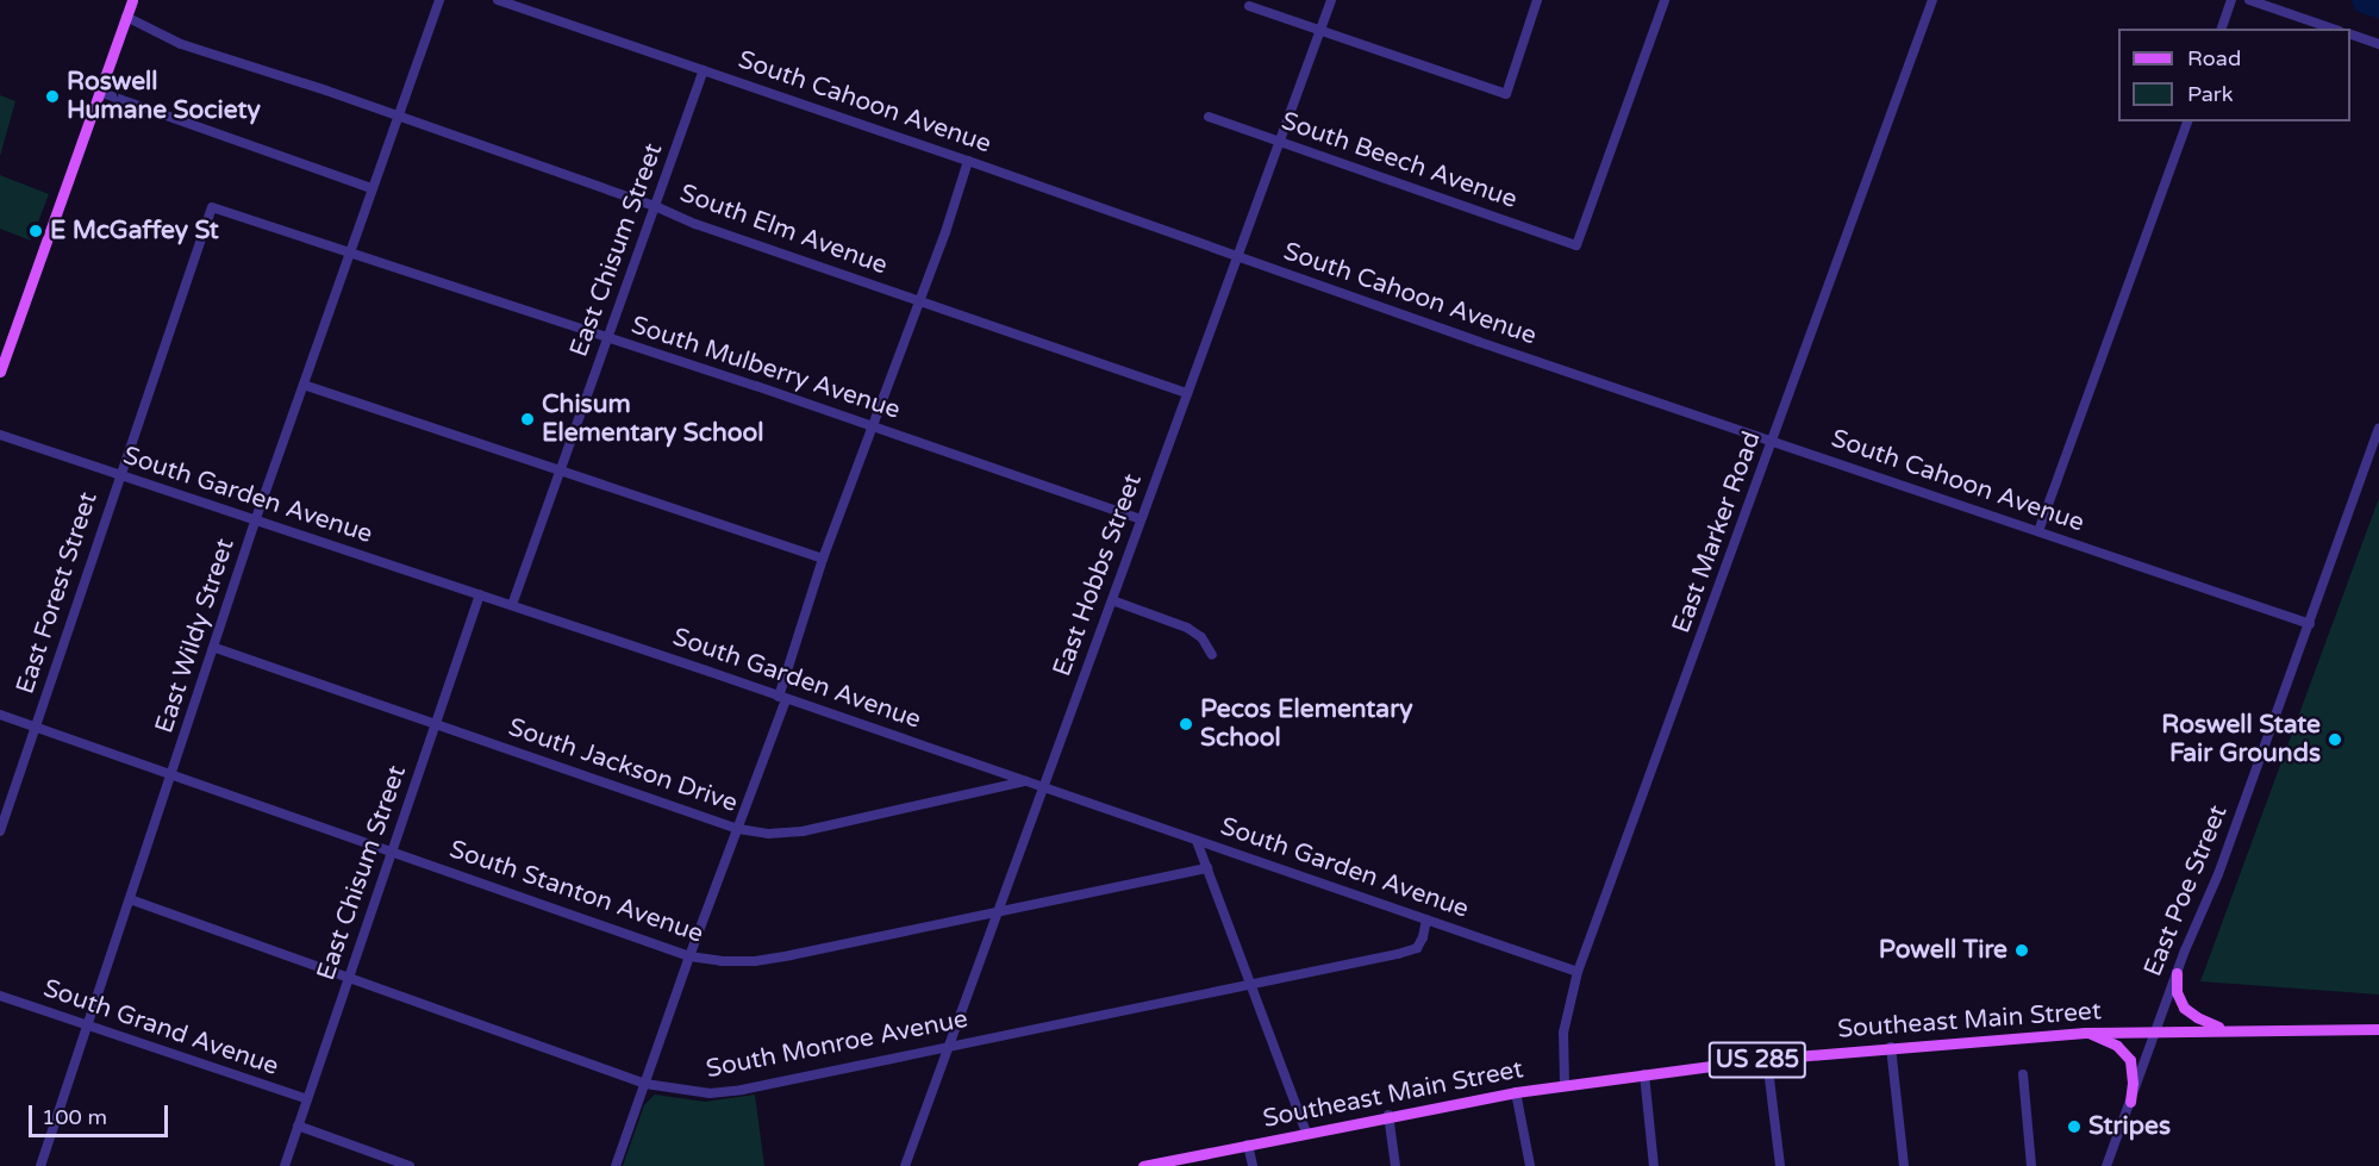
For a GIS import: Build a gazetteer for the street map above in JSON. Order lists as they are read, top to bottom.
{
  "streets": {
    "main road": ["Southeast Main Street", "US 285"],
    "street": [
      "South Cahoon Avenue",
      "South Beech Avenue",
      "South Elm Avenue",
      "East Chisum Street",
      "South Mulberry Avenue",
      "South Garden Avenue",
      "East Marker Road",
      "East Hobbs Street",
      "East Forest Street",
      "East Wildy Street",
      "South Jackson Drive",
      "East Poe Street",
      "South Stanton Avenue",
      "South Grand Avenue",
      "South Monroe Avenue"
    ]
  },
  "crossings": [
    ["South Cahoon Avenue", "East Chisum Street"],
    ["South Cahoon Avenue", "East Marker Road"],
    ["South Cahoon Avenue", "East Hobbs Street"],
    ["South Cahoon Avenue", "East Poe Street"],
    ["South Beech Avenue", "East Hobbs Street"],
    ["South Elm Avenue", "East Chisum Street"],
    ["South Elm Avenue", "East Hobbs Street"],
    ["South Elm Avenue", "East Wildy Street"],
    ["East Chisum Street", "South Mulberry Avenue"],
    ["East Chisum Street", "South Garden Avenue"],
    ["East Chisum Street", "South Jackson Drive"],
    ["East Chisum Street", "South Stanton Avenue"],
    ["East Chisum Street", "South Grand Avenue"],
    ["East Chisum Street", "South Monroe Avenue"],
    ["South Mulberry Avenue", "East Hobbs Street"],
    ["South Mulberry Avenue", "East Forest Street"],
    ["South Mulberry Avenue", "East Wildy Street"],
    ["South Garden Avenue", "East Marker Road"],
    ["South Garden Avenue", "East Hobbs Street"],
    ["South Garden Avenue", "East Forest Street"],
    ["South Garden Avenue", "East Wildy Street"],
    ["South Garden Avenue", "South Jackson Drive"],
    ["South Garden Avenue", "South Monroe Avenue"],
    ["East Marker Road", "Southeast Main Street"],
    ["East Hobbs Street", "South Stanton Avenue"],
    ["East Hobbs Street", "South Monroe Avenue"],
    ["East Forest Street", "South Stanton Avenue"],
    ["East Wildy Street", "South Jackson Drive"],
    ["East Wildy Street", "South Stanton Avenue"],
    ["East Wildy Street", "South Grand Avenue"],
    ["East Wildy Street", "South Monroe Avenue"],
    ["East Poe Street", "Southeast Main Street"]
  ],
  "places": [
    "Roswell Humane Society",
    "E McGaffey St",
    "Chisum Elementary School",
    "Pecos Elementary School",
    "Roswell State Fair Grounds",
    "Powell Tire",
    "Stripes"
  ],
  "legend": ["Road", "Park"],
  "scale_bar": "100 m"
}
